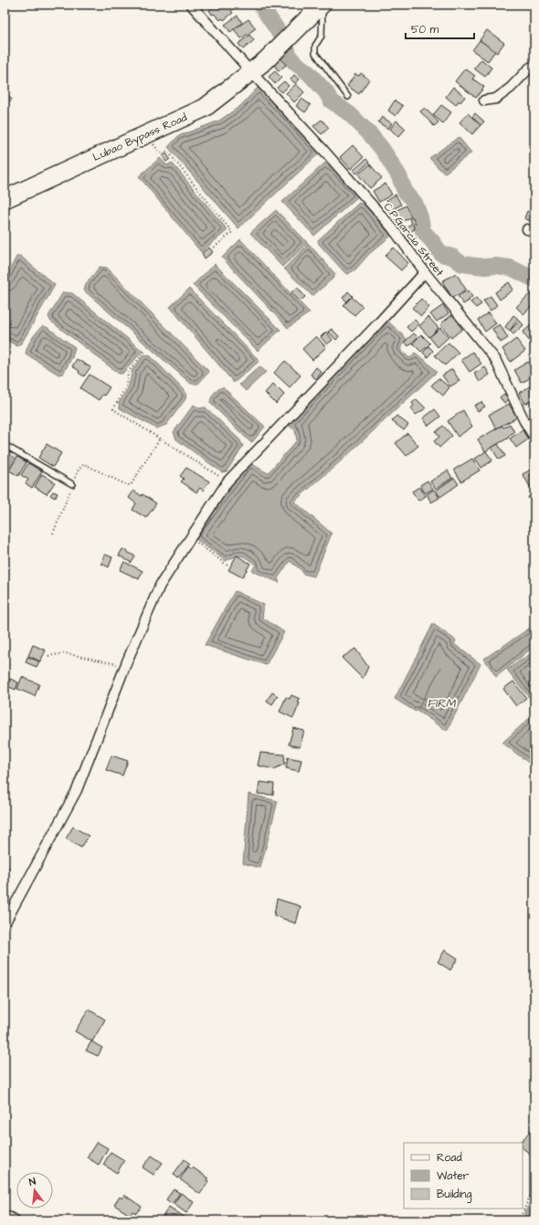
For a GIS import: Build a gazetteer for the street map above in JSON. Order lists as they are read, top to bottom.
{
  "streets": {
    "highway": ["Lubao Bypass Road"],
    "street": ["C.P.Garcia Street"]
  },
  "crossings": [
    ["Lubao Bypass Road", "C.P.Garcia Street"]
  ],
  "water": ["FIRM"],
  "legend": ["Road", "Water", "Building"],
  "scale_bar": "50 m",
  "north": "top"
}
